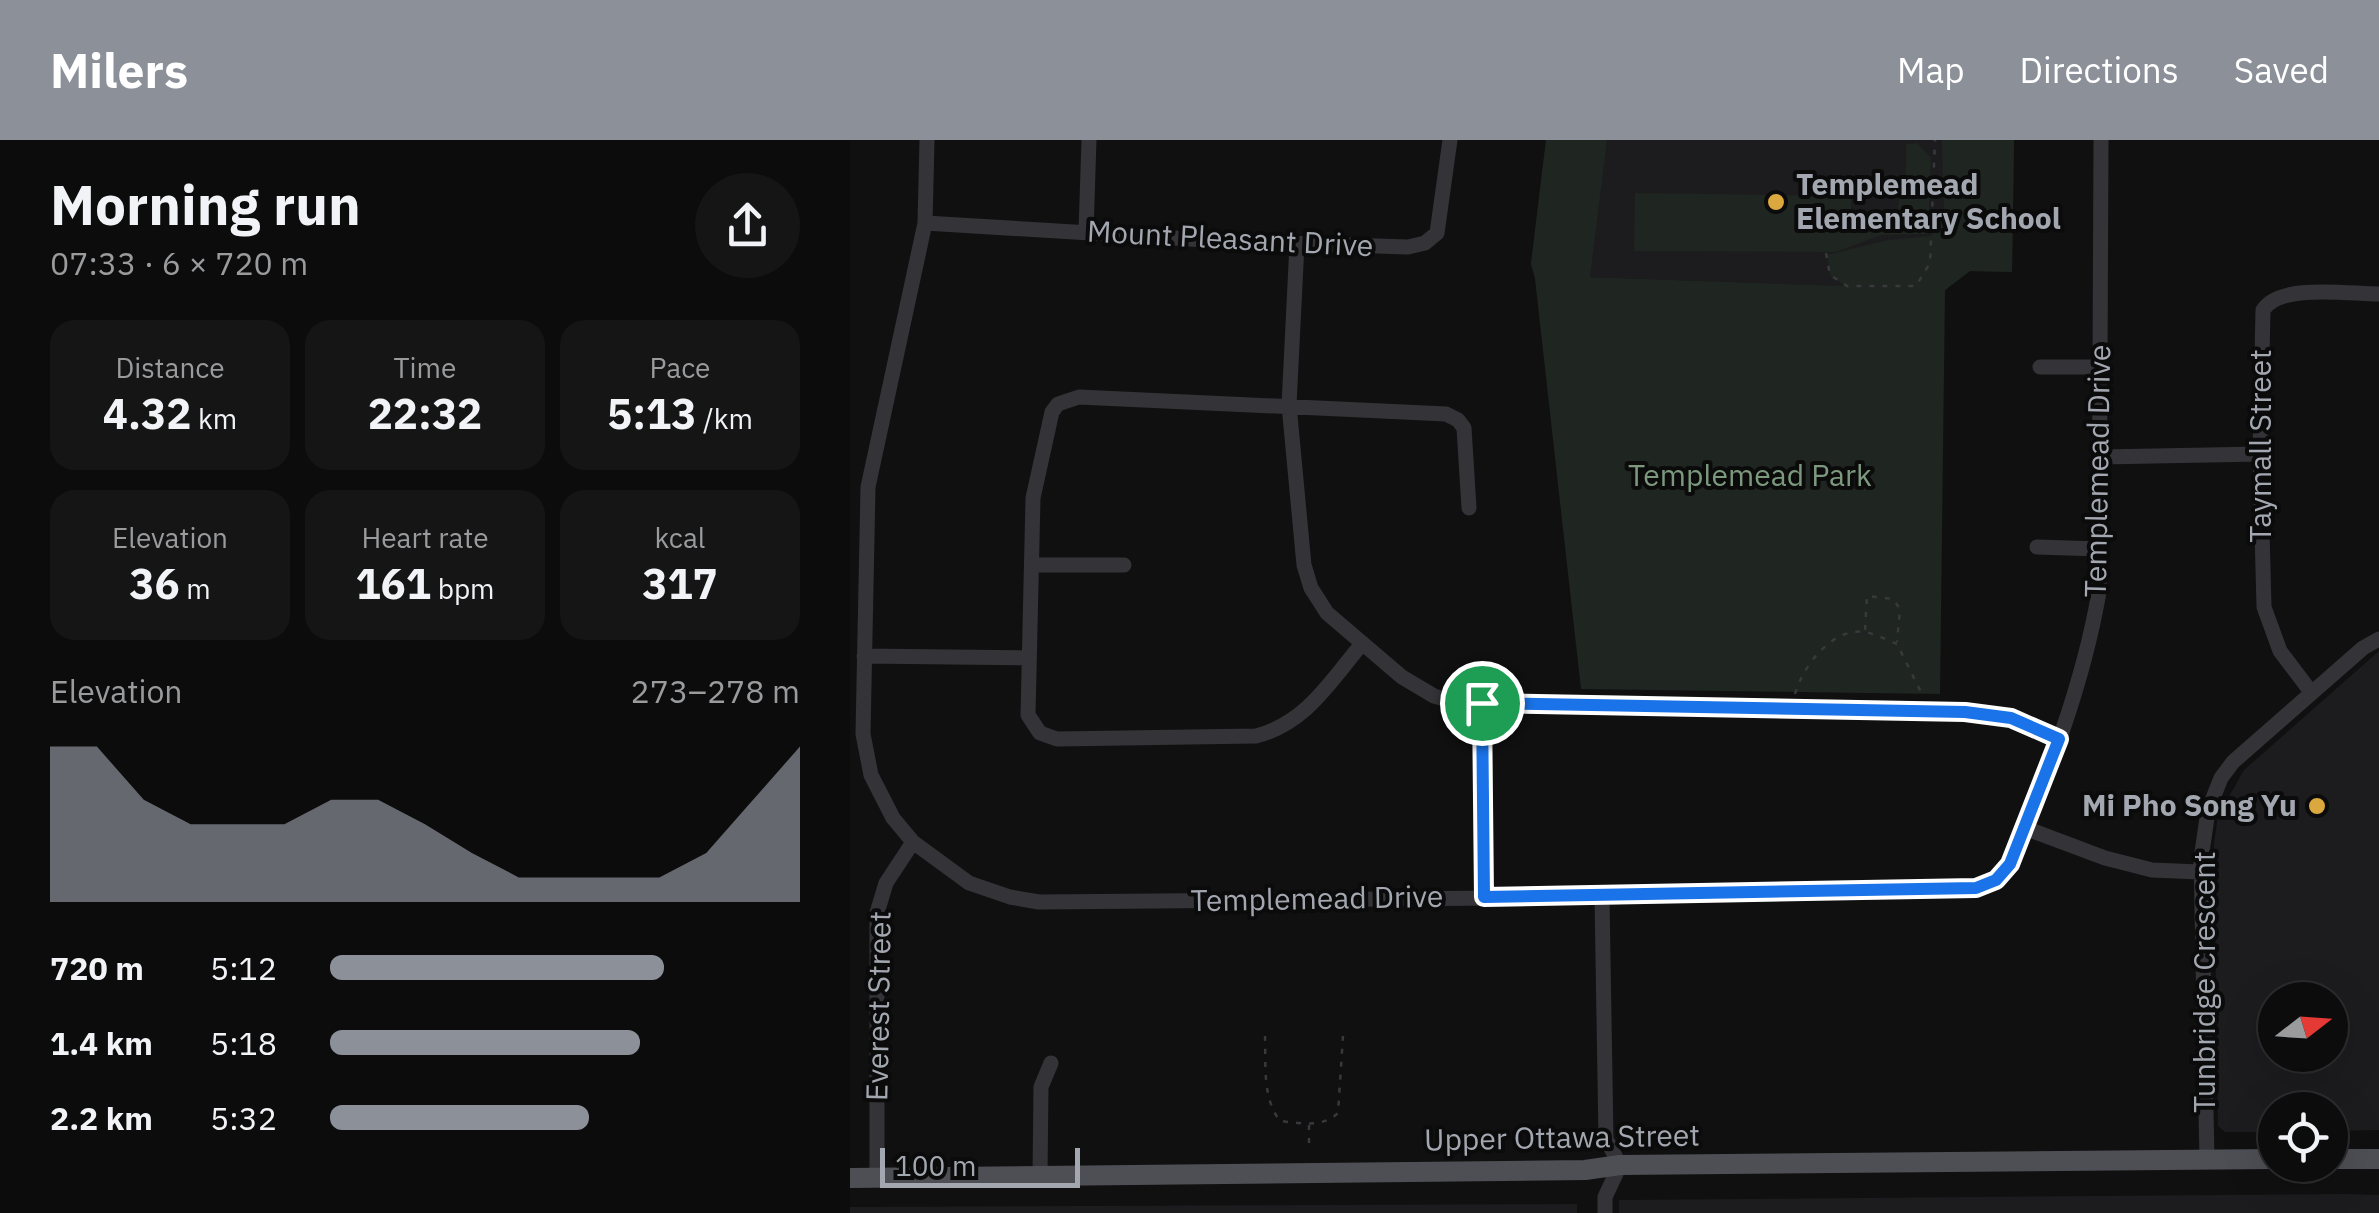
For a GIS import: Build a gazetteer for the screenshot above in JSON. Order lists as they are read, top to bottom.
{
  "streets": {
    "main road": ["Upper Ottawa Street"],
    "street": [
      "Mount Pleasant Drive",
      "Taymall Street",
      "Templemead Drive",
      "Tunbridge Crescent",
      "Everest Street"
    ]
  },
  "crossings": [
    ["Mount Pleasant Drive", "Templemead Drive"],
    ["Taymall Street", "Tunbridge Crescent"],
    ["Templemead Drive", "Everest Street"],
    ["Tunbridge Crescent", "Upper Ottawa Street"],
    ["Everest Street", "Upper Ottawa Street"]
  ],
  "parks": ["Templemead Park"],
  "places": ["Templemead Elementary School", "Mi Pho Song Yu"],
  "scale_bar": "100 m",
  "north": "right",
  "page": {
    "header": "Milers",
    "nav": ["Map", "Directions", "Saved"],
    "heading": ["Morning run", "07:33 · 6 × 720 m"],
    "stats": [
      ["Distance", "4.32 km"],
      ["Time", "22:32"],
      ["Pace", "5:13 /km"],
      ["Elevation", "36 m"],
      ["Heart rate", "161 bpm"],
      ["kcal", "317"]
    ],
    "chart": ["Elevation", "273–278 m"],
    "list": [
      {
        "name": "720 m",
        "note": "5:12"
      },
      {
        "name": "1.4 km",
        "note": "5:18"
      },
      {
        "name": "2.2 km",
        "note": "5:32"
      }
    ],
    "scale": "100 m"
  }
}
